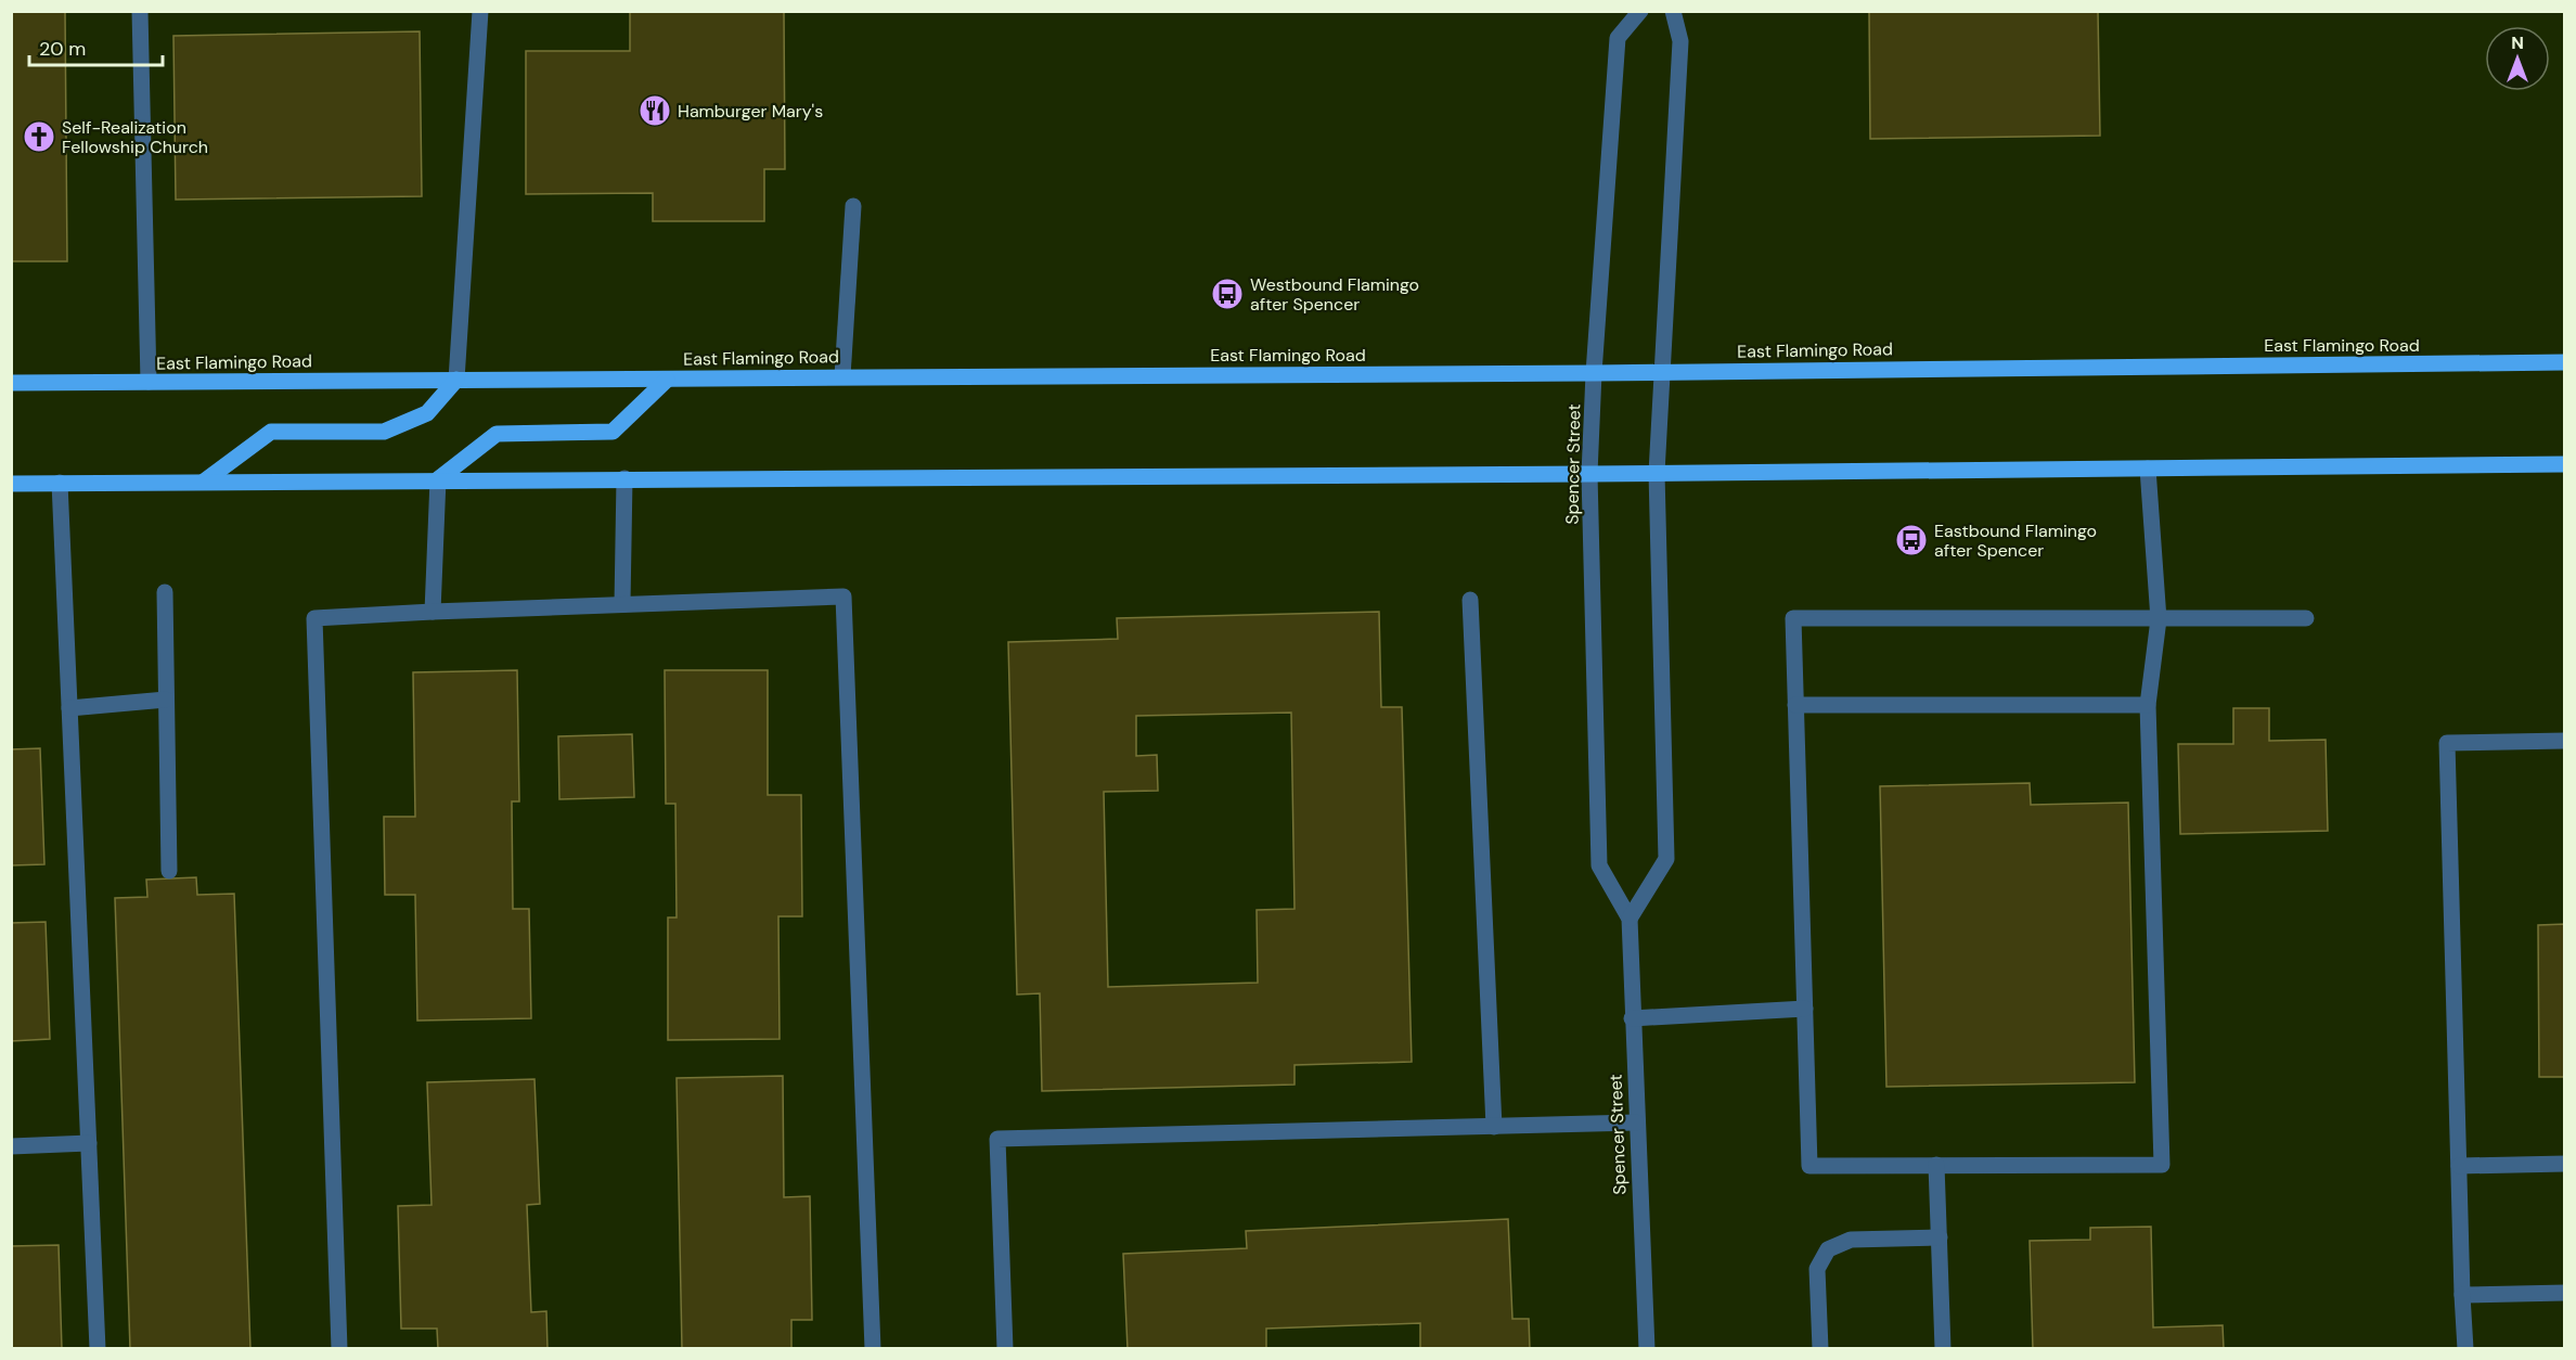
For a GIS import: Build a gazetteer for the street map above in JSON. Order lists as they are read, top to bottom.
{
  "streets": {
    "main road": ["East Flamingo Road"],
    "street": ["Spencer Street"]
  },
  "crossings": [
    ["East Flamingo Road", "Spencer Street"]
  ],
  "places": {
    "restaurant": ["Hamburger Mary's"],
    "church": ["Self-Realization Fellowship Church"],
    "bus stop": ["Westbound Flamingo after Spencer", "Eastbound Flamingo after Spencer"]
  },
  "scale_bar": "20 m",
  "north": "top"
}
